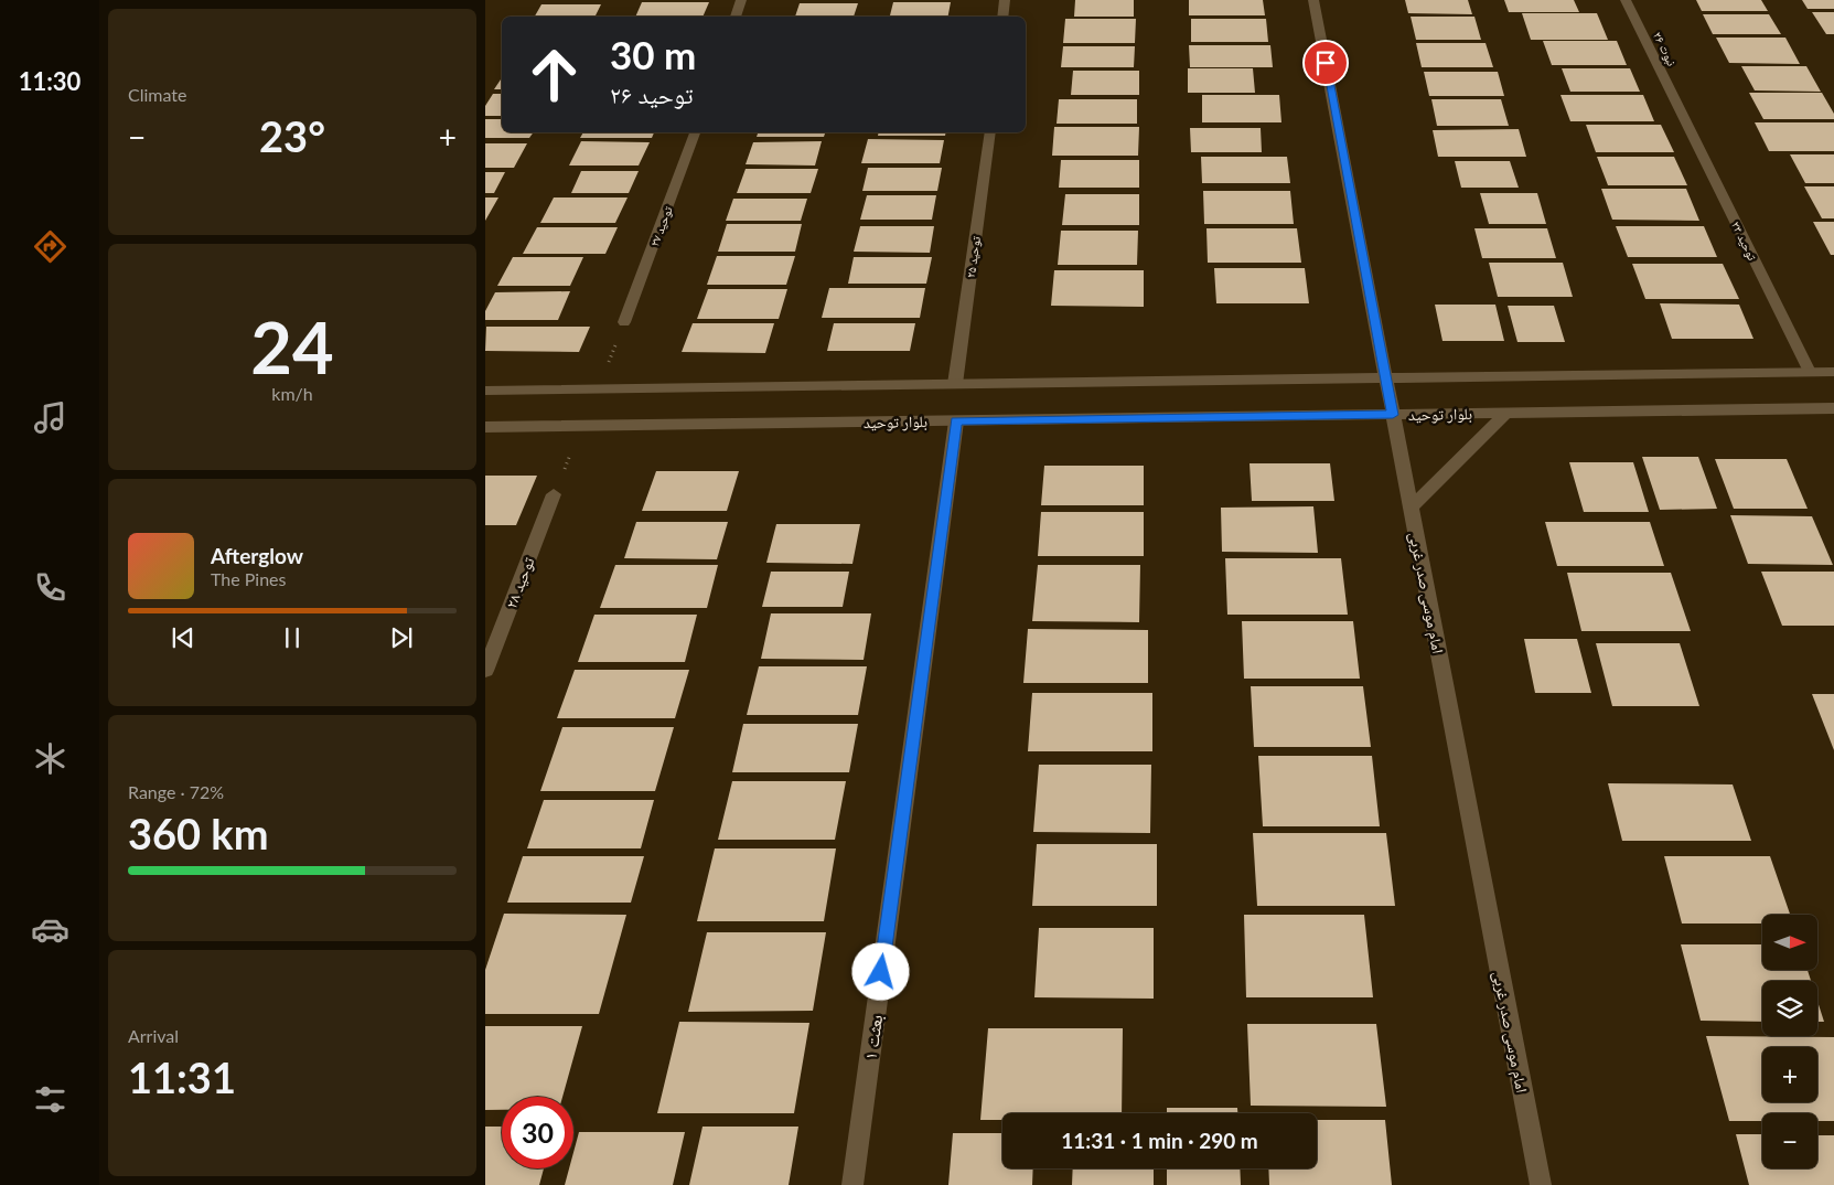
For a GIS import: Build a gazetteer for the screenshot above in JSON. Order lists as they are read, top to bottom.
{
  "streets": {
    "street": [
      "نبوت ۲۶",
      "توحید ۲۷",
      "توحید ۲۳",
      "توحید ۲۵",
      "بلوار توحید",
      "توحید ۲۸",
      "امام موسی صدر غربی",
      "بعثت ۱"
    ]
  },
  "crossings": [
    ["نبوت ۲۶", "توحید ۲۳"],
    ["بلوار توحید", "امام موسی صدر غربی"],
    ["بلوار توحید", "بعثت ۱"]
  ],
  "north": "right",
  "page": {
    "tabs": "11:30",
    "tile": [
      "Climate",
      ["24", "km/h"],
      ["Range · 72%", "360 km"],
      ["Arrival", "11:31"]
    ],
    "turn": ["30 m", "توحید ۲۶"],
    "heat": ["−", "23°", "+"],
    "song": ["Afterglow", "The Pines"],
    "map_buttons": ["+", "−"],
    "limit": "30",
    "trip": "11:31 · 1 min · 290 m"
  }
}
